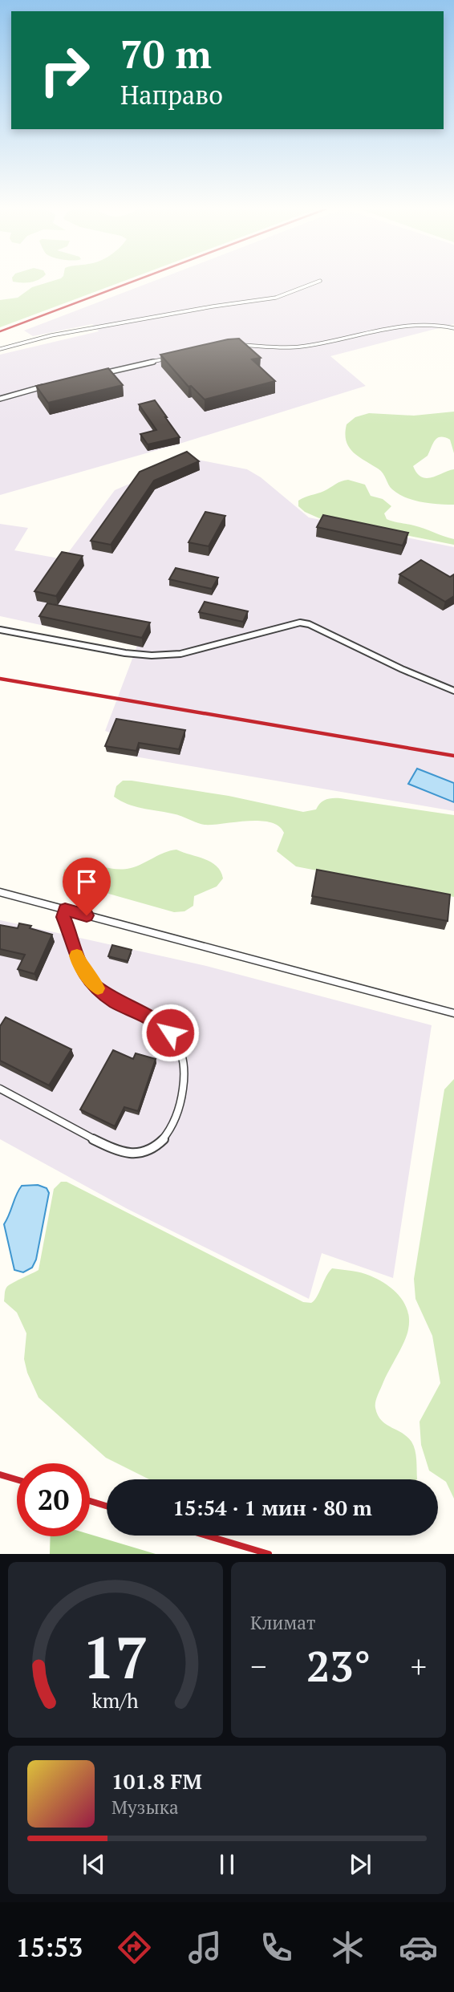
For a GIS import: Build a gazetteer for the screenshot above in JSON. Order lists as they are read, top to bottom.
{
  "page": {
    "turn": ["70 m", "Направо"],
    "limit": "20",
    "trip": "15:54 · 1 мин · 80 m",
    "tile": "Климат",
    "heat": ["−", "23°", "+"],
    "song": ["101.8 FM", "Музыка"],
    "tabs": "15:53",
    "gauge": ["17", "km/h"]
  }
}
